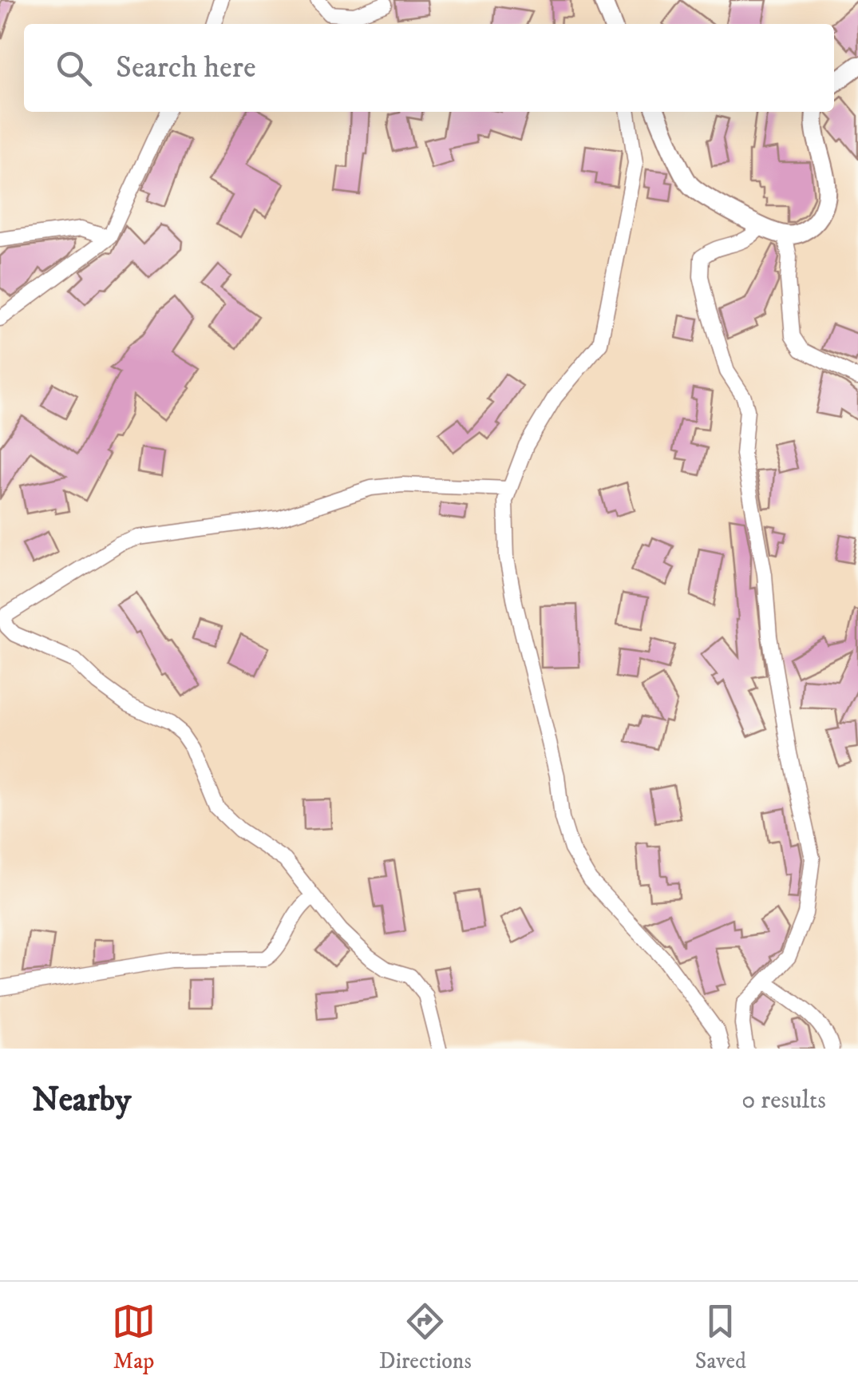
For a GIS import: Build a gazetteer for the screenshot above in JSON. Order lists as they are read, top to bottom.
{
  "page": {
    "search": "Search here",
    "heading": ["Nearby", "0 results"],
    "nav": ["Map", "Directions", "Saved"]
  }
}
